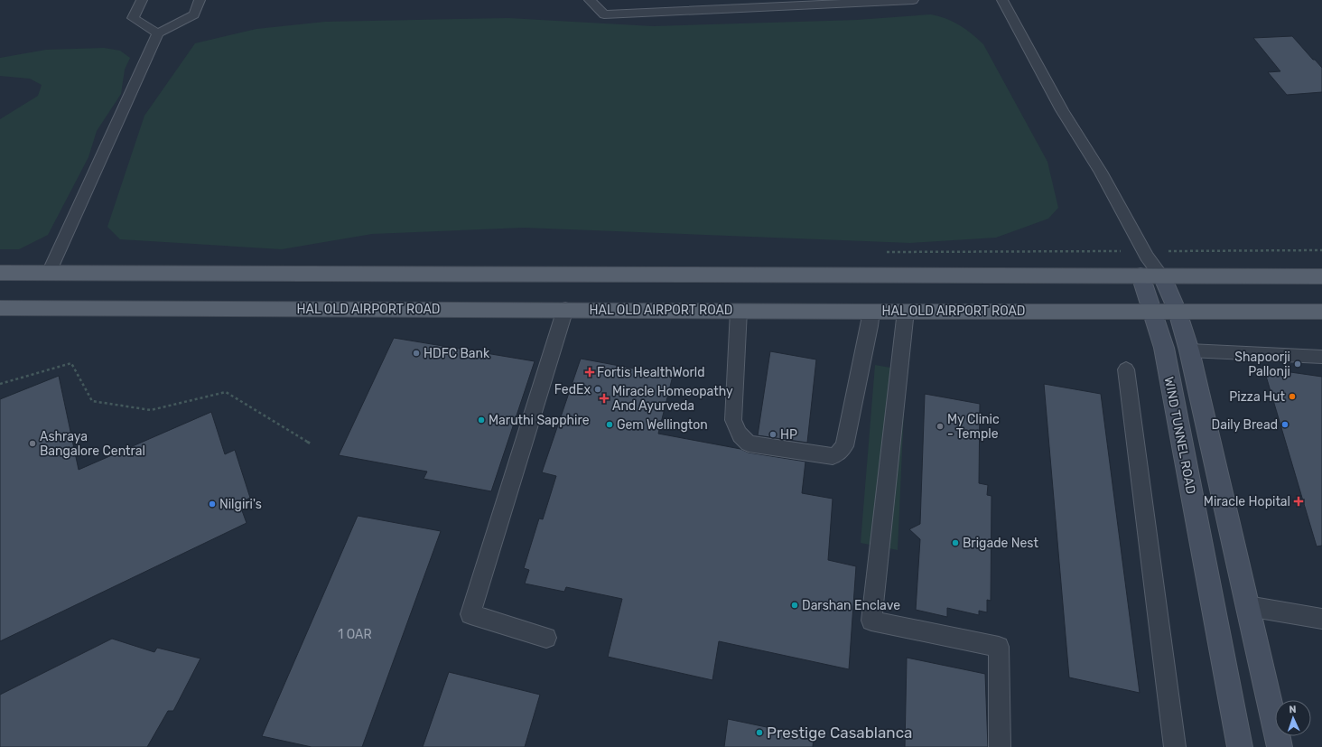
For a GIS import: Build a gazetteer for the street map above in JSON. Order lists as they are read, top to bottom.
{
  "streets": {
    "main road": ["HAL OLD AIRPORT ROAD"],
    "street": ["WIND TUNNEL ROAD"]
  },
  "crossings": [
    ["HAL OLD AIRPORT ROAD", "WIND TUNNEL ROAD"]
  ],
  "places": {
    "other": [
      "HDFC Bank",
      "Shapoorji Pallonji",
      "FedEx",
      "Pizza Hut",
      "Maruthi Sapphire",
      "Gem Wellington",
      "Daily Bread",
      "My Clinic - Temple",
      "HP",
      "Ashraya Bangalore Central",
      "Nilgiri's",
      "Brigade Nest",
      "Darshan Enclave",
      "Prestige Casablanca"
    ],
    "health": ["Fortis HealthWorld", "Miracle Homeopathy And Ayurveda", "Miracle Hopital"]
  },
  "house_numbers": ["1 OAR"],
  "north": "top"
}
